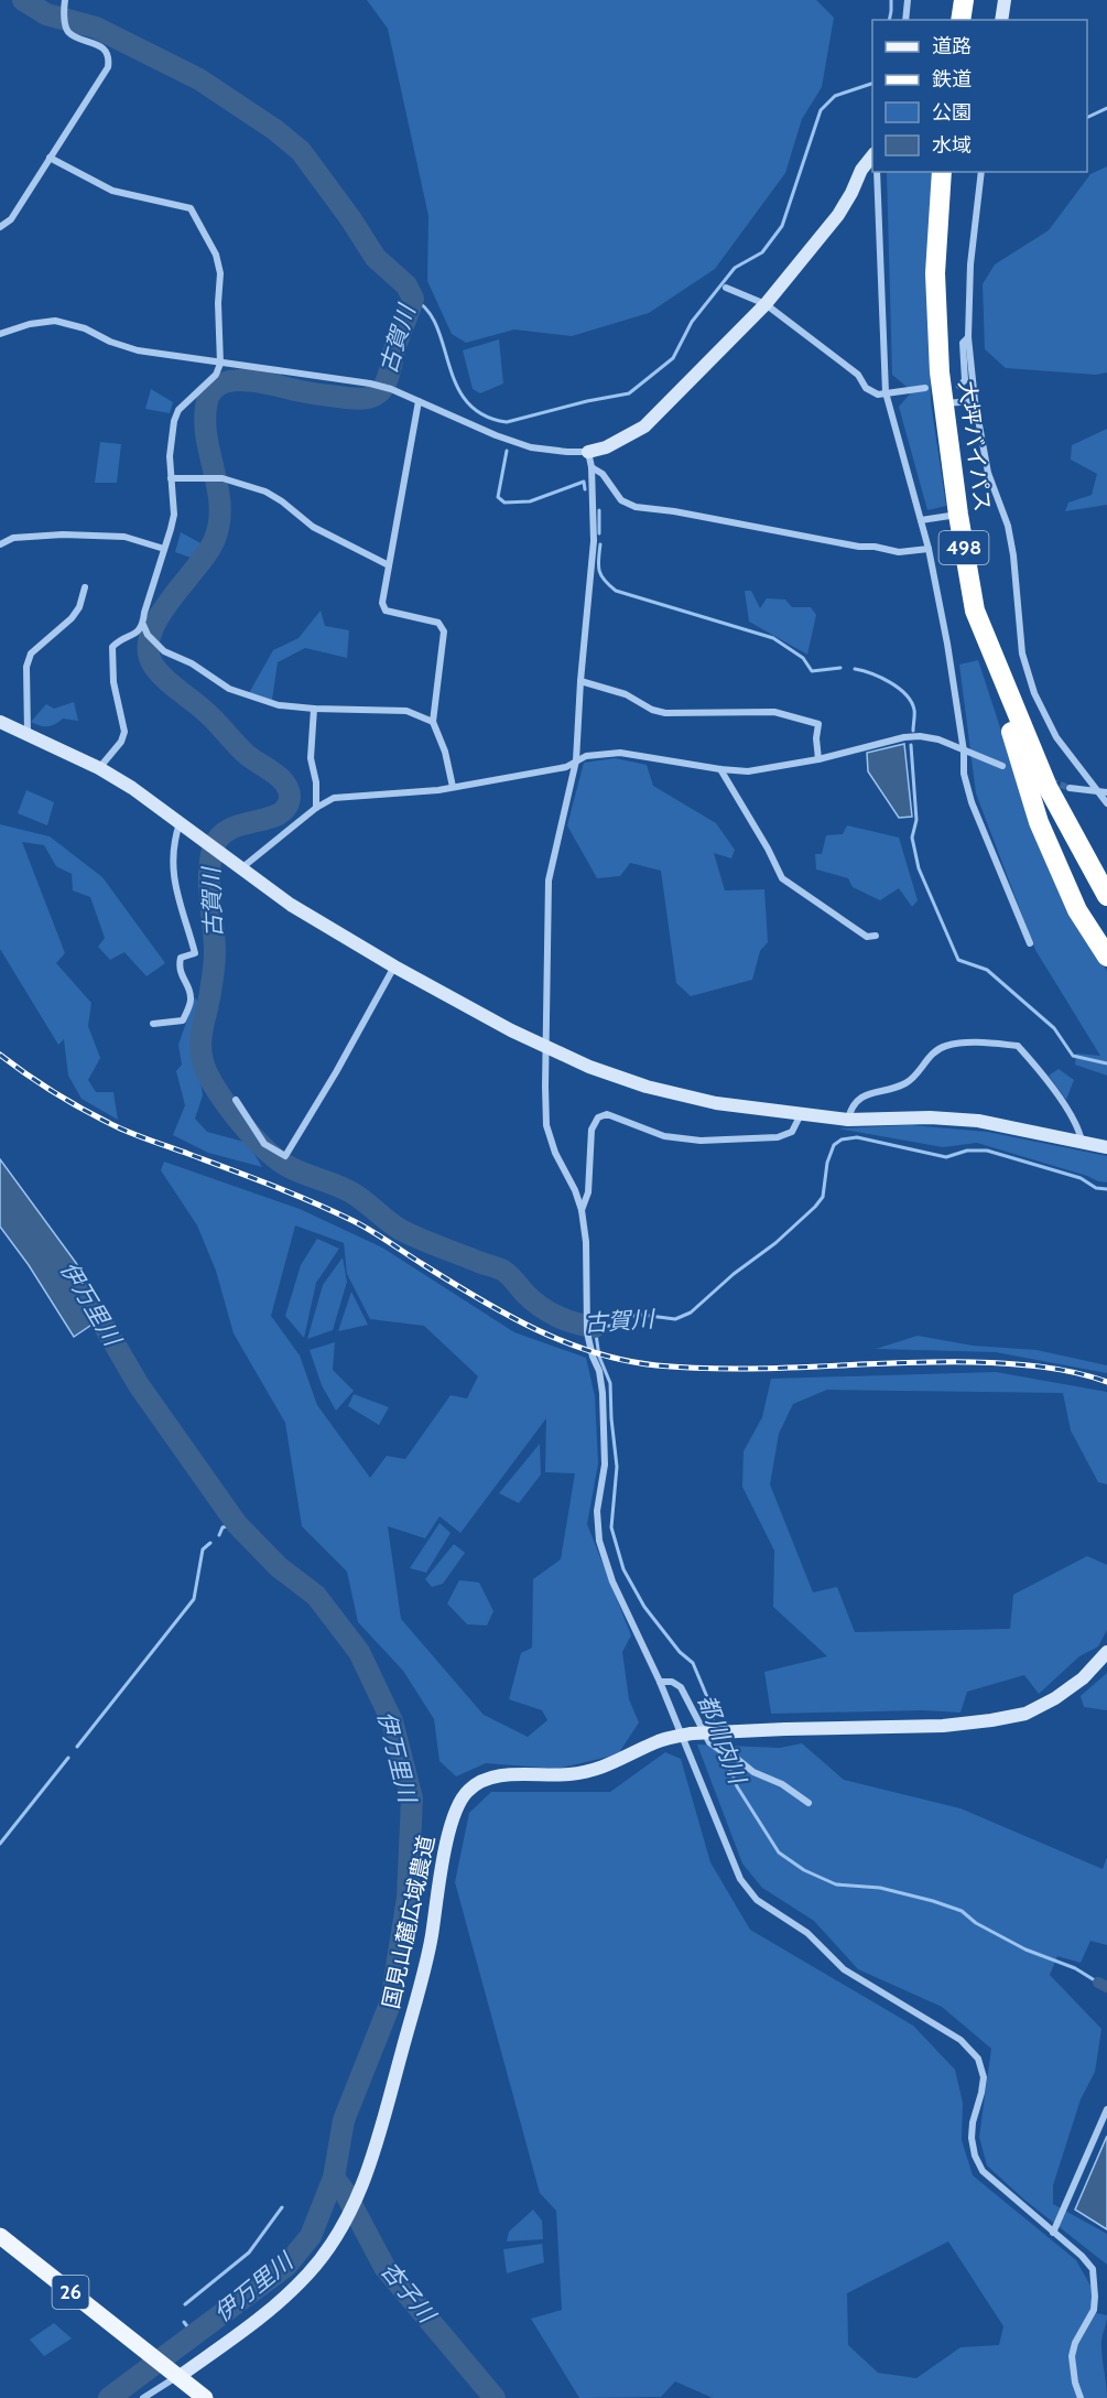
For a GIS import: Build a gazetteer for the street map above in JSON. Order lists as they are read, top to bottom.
{
  "streets": {
    "highway": ["大坪バイパス", "498"],
    "main road": ["26"],
    "street": ["国見山麓広域農道"]
  },
  "crossings": [
    ["国見山麓広域農道", "26"]
  ],
  "water": [
    "古賀川",
    "伊万里川",
    "都川内川",
    "杏子川"
  ],
  "legend": [
    "道路",
    "鉄道",
    "公園",
    "水域"
  ]
}
